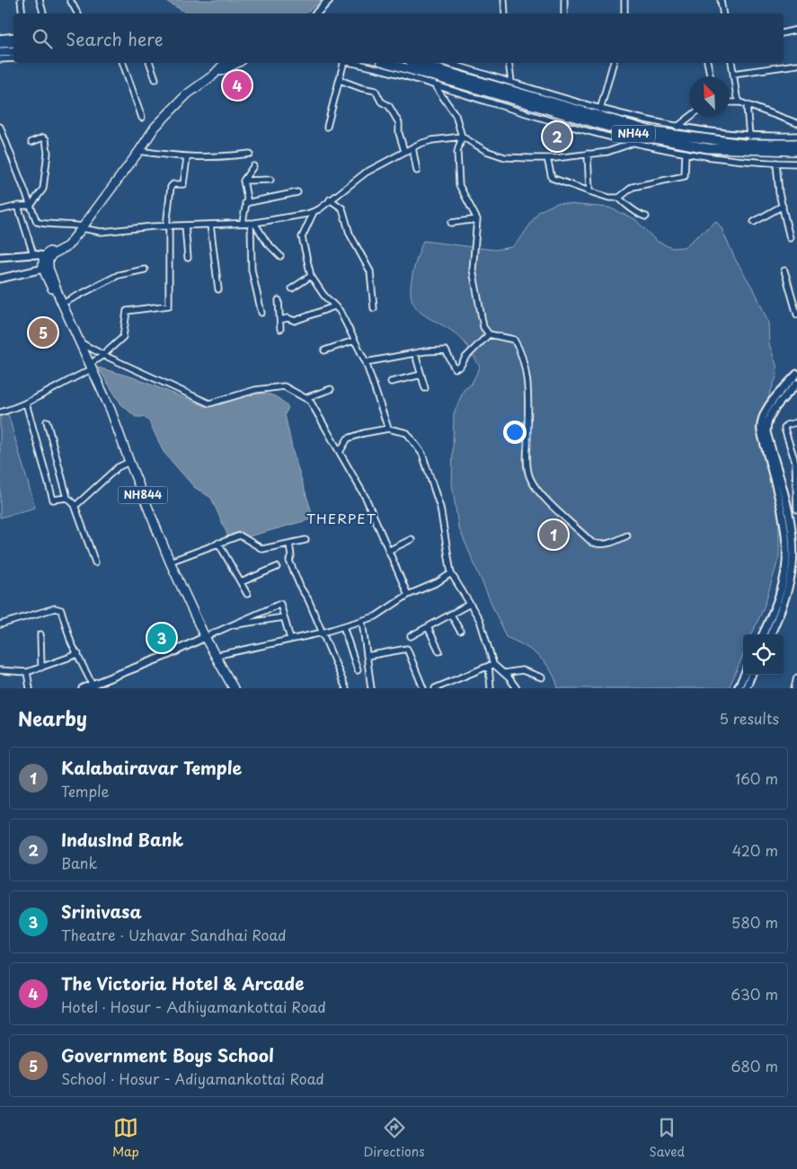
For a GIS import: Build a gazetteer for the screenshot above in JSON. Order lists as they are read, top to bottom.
{
  "streets": {
    "highway": ["NH44", "NH844"]
  },
  "districts": ["THERPET"],
  "north": "top left",
  "page": {
    "search": "Search here",
    "pins": [
      "4",
      "2",
      "5",
      "1",
      "3"
    ],
    "heading": ["Nearby", "5 results"],
    "list": [
      {
        "mark": "1",
        "name": "Kalabairavar Temple",
        "note": "Temple",
        "value": "160 m"
      },
      {
        "mark": "2",
        "name": "IndusInd Bank",
        "note": "Bank",
        "value": "420 m"
      },
      {
        "mark": "3",
        "name": "Srinivasa",
        "note": "Theatre · Uzhavar Sandhai Road",
        "value": "580 m"
      },
      {
        "mark": "4",
        "name": "The Victoria Hotel & Arcade",
        "note": "Hotel · Hosur - Adhiyamankottai Road",
        "value": "630 m"
      },
      {
        "mark": "5",
        "name": "Government Boys School",
        "note": "School · Hosur - Adiyamankottai Road",
        "value": "680 m"
      }
    ],
    "nav": ["Map", "Directions", "Saved"]
  }
}
